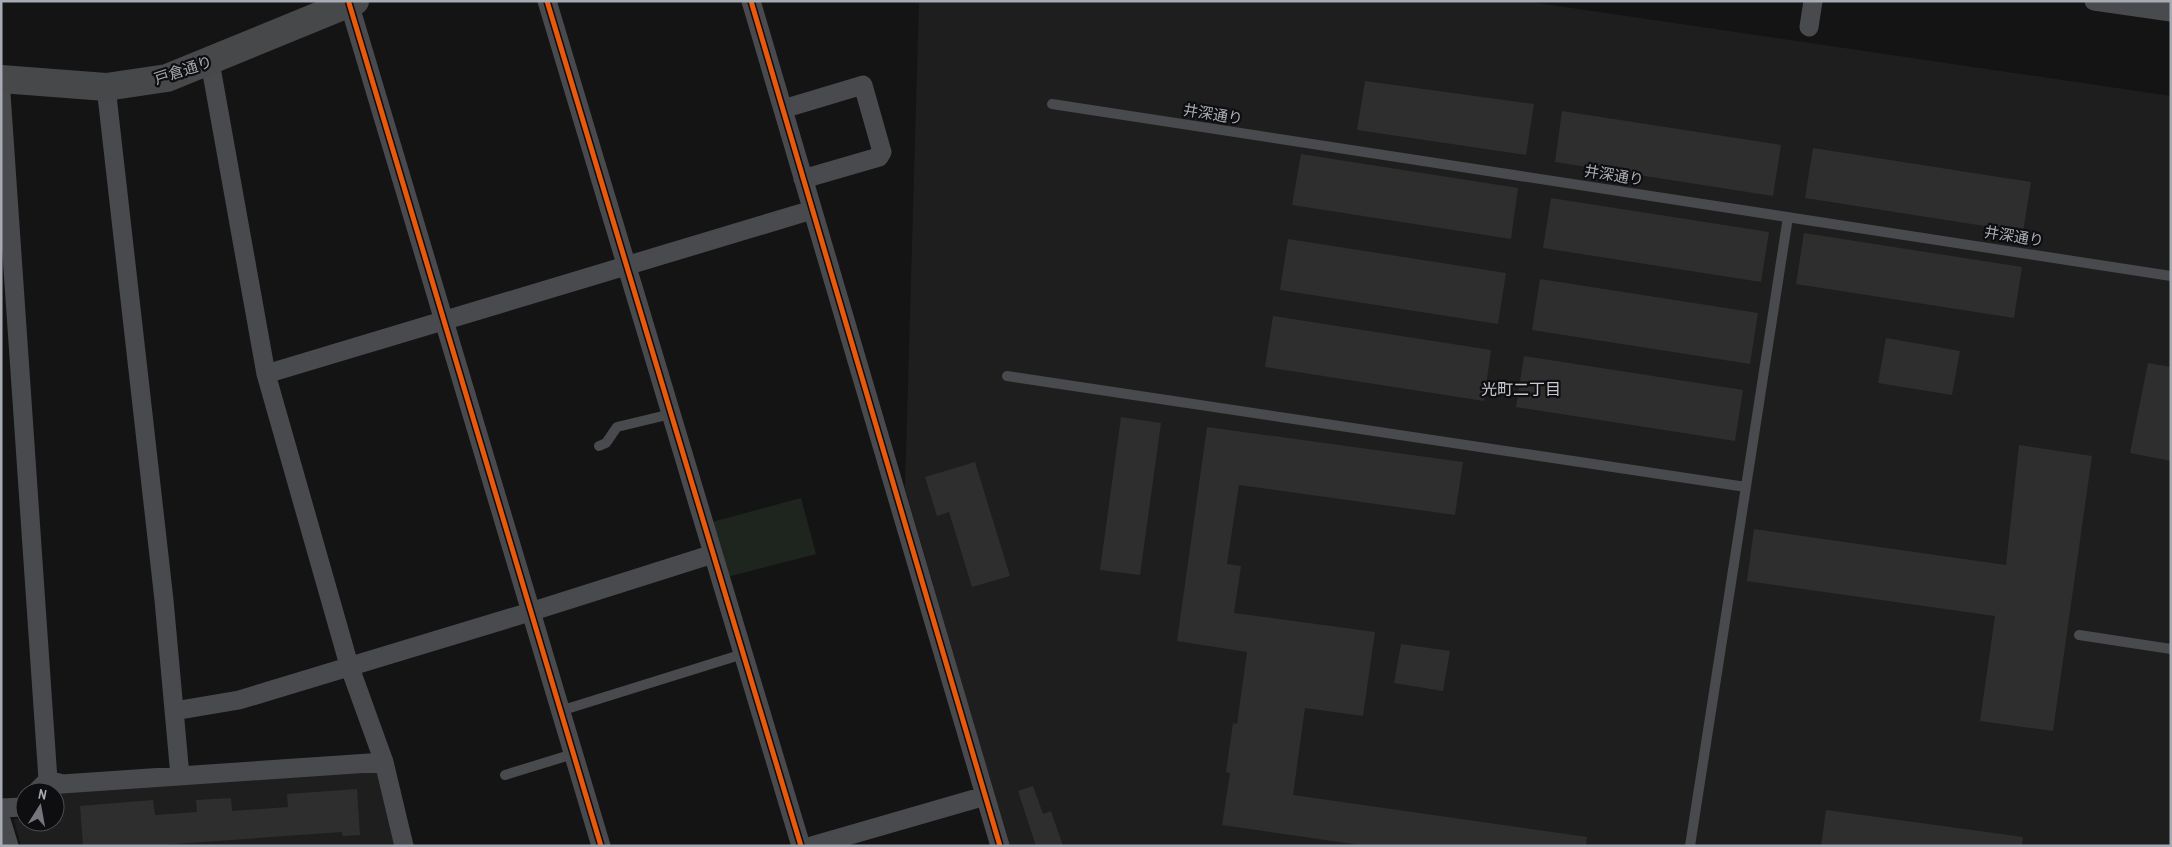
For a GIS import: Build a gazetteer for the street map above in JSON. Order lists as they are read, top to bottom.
{
  "streets": {
    "street": ["戸倉通り"],
    "lane": ["井深通り"]
  },
  "districts": ["光町二丁目"],
  "north": "top"
}
